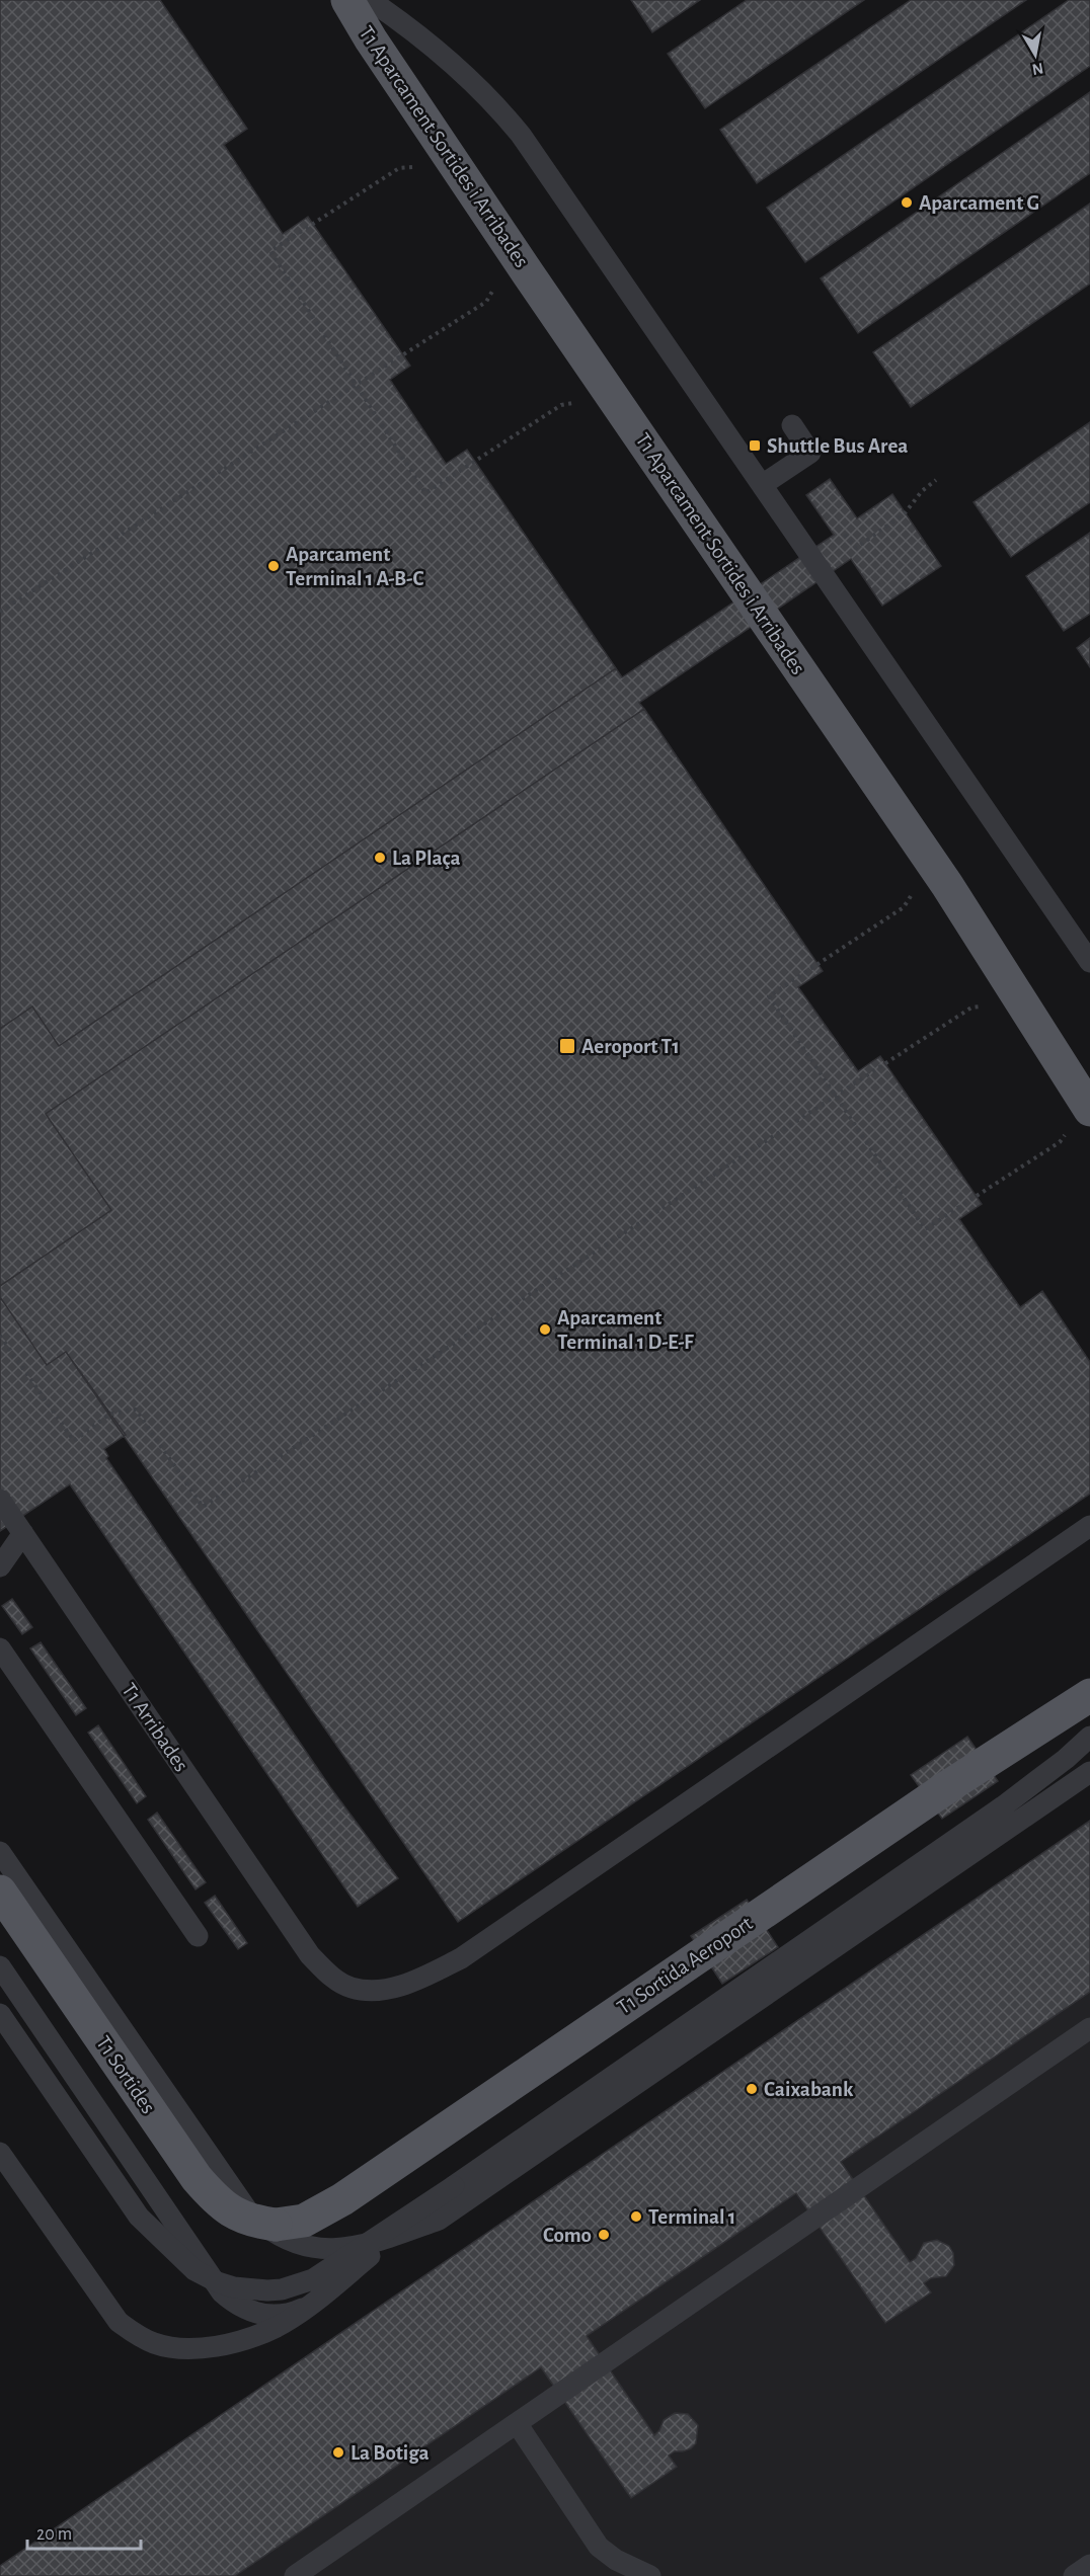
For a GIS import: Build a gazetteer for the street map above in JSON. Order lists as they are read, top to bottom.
{
  "streets": {
    "main road": ["T1 Aparcament Sortides i Arribades", "T1 Sortida Aeroport", "T1 Sortides"],
    "lane": ["T1 Arribades"]
  },
  "crossings": [
    ["T1 Sortida Aeroport", "T1 Sortides"]
  ],
  "places": {
    "other": [
      "Aparcament G",
      "Aparcament Terminal 1 A-B-C",
      "La Plaça",
      "Aparcament Terminal 1 D-E-F",
      "Caixabank",
      "Terminal 1",
      "Como",
      "La Botiga"
    ],
    "transit": ["Shuttle Bus Area", "Aeroport T1"]
  },
  "scale_bar": "20 m",
  "north": "bottom"
}
